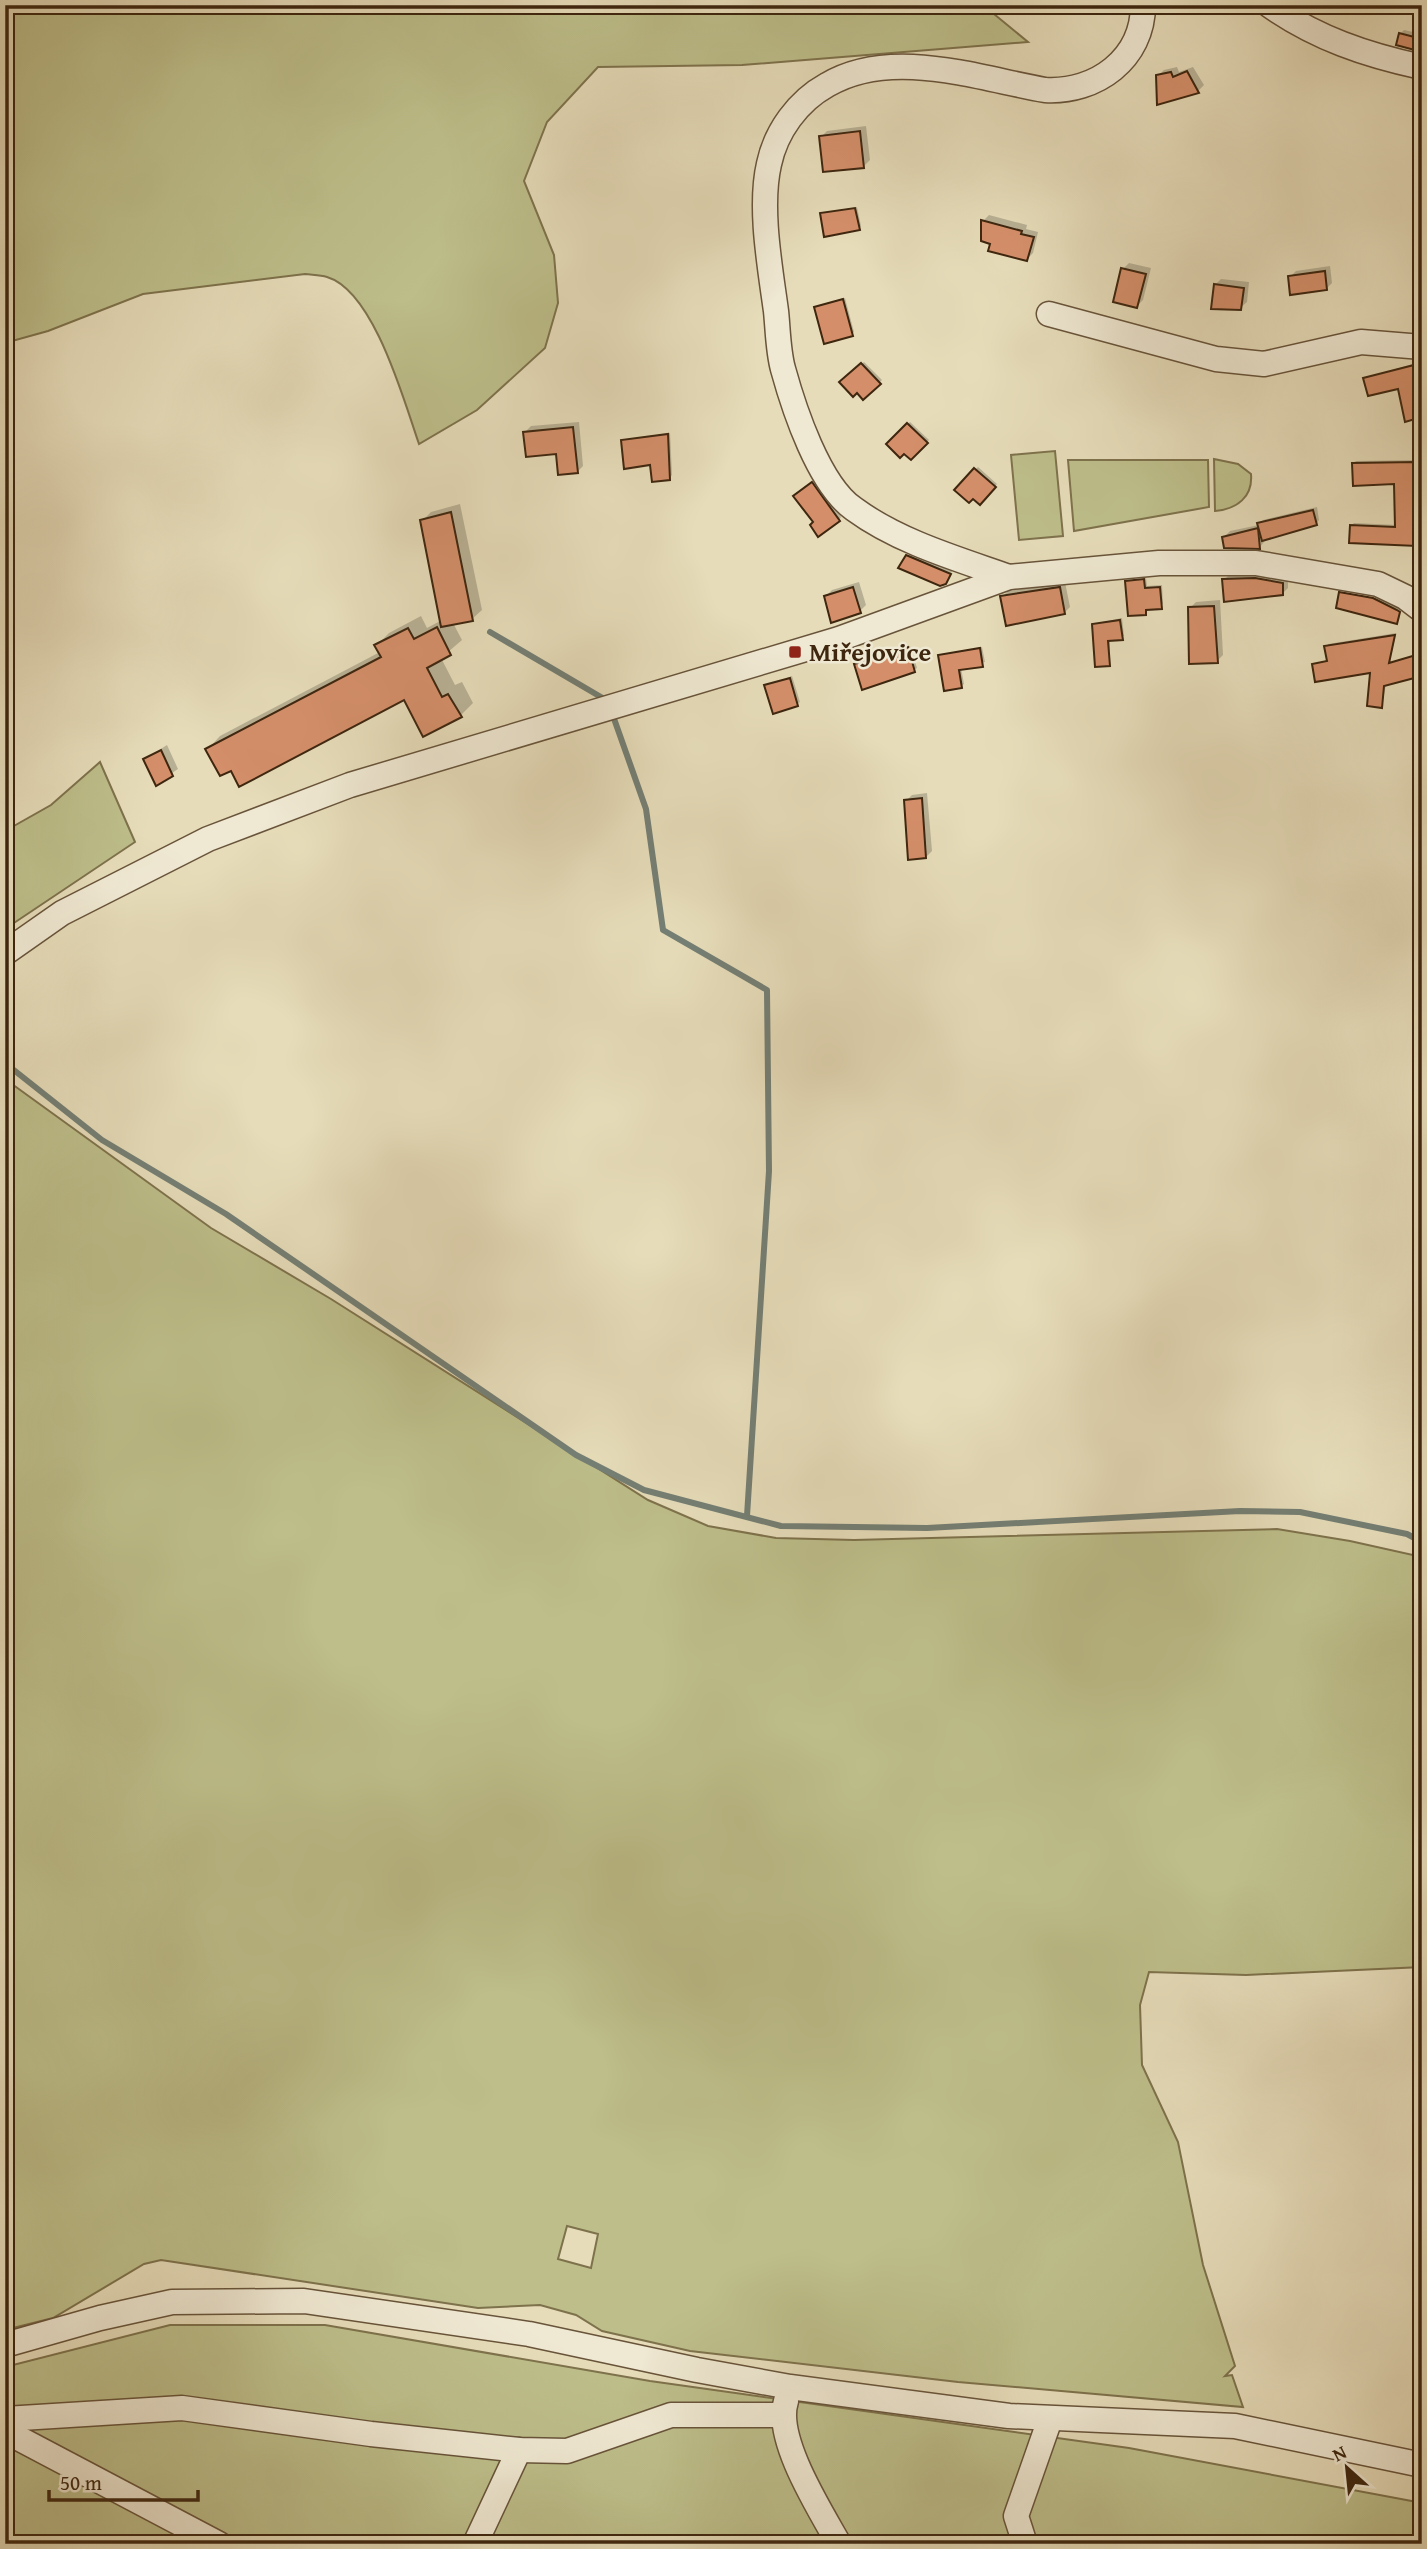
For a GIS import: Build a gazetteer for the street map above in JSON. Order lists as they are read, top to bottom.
{
  "places": {
    "transit": ["Miřejovice"]
  },
  "scale_bar": "50 m",
  "north": "top left"
}
